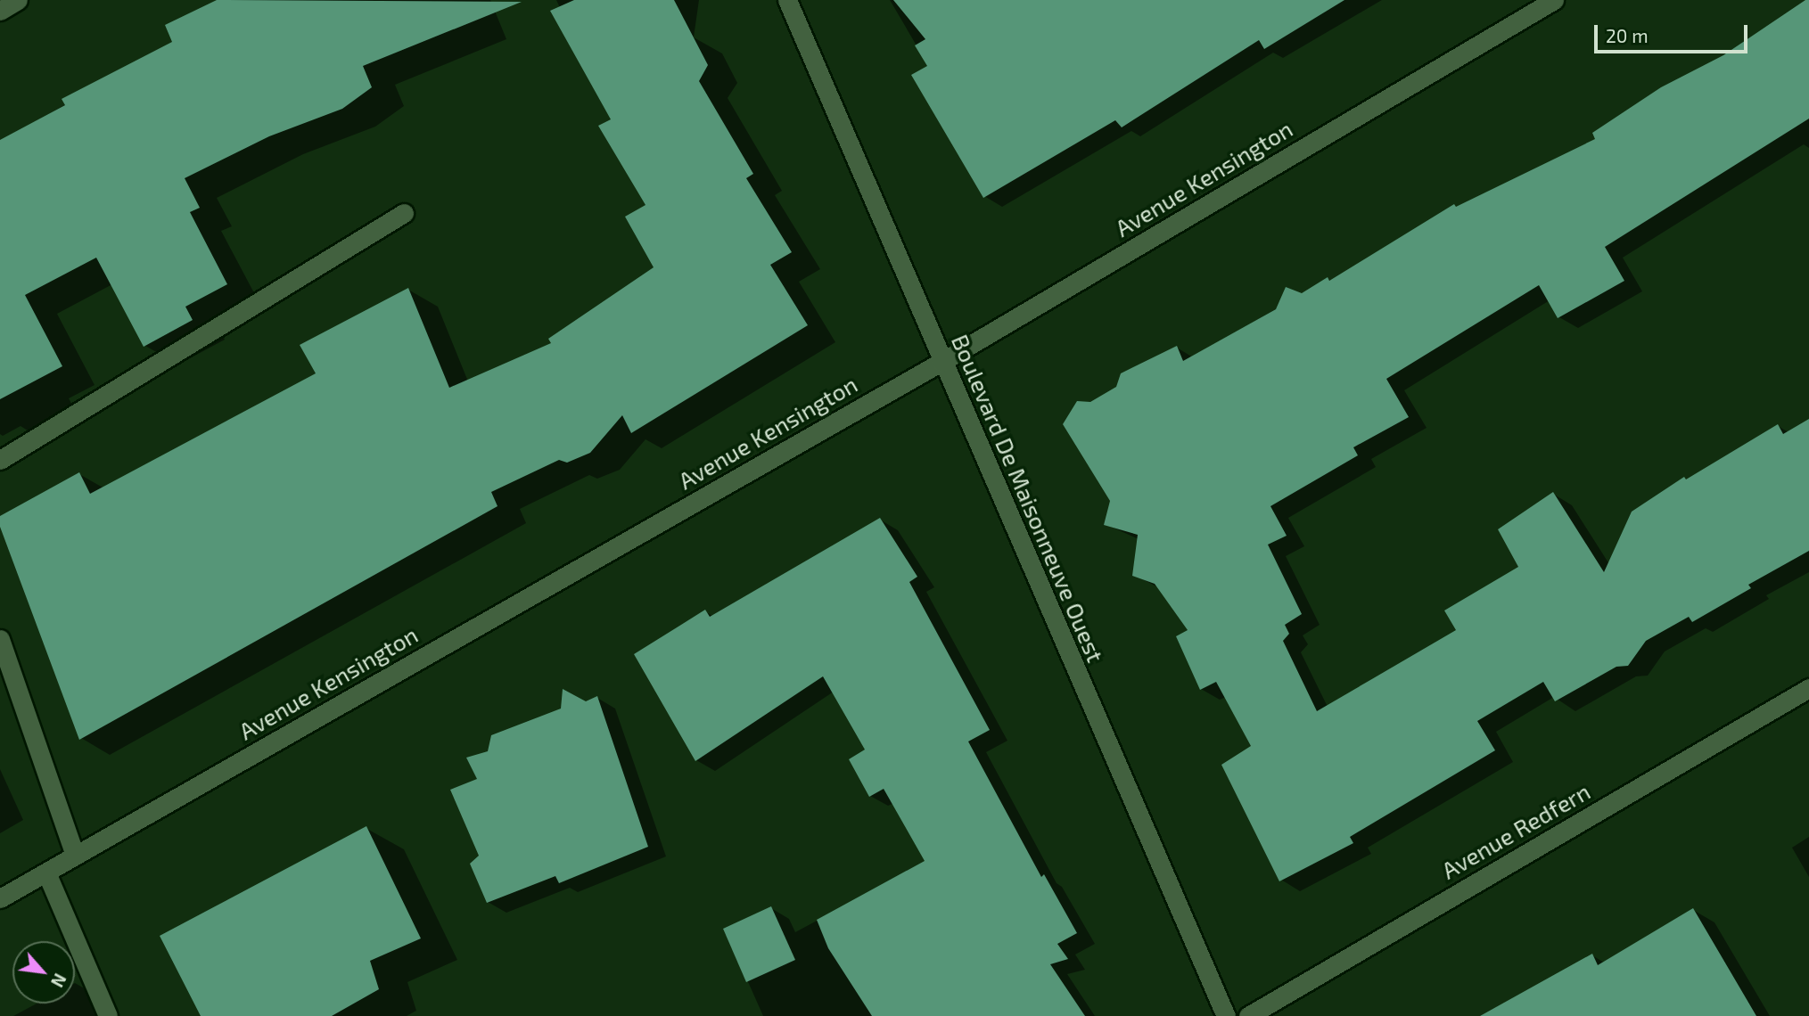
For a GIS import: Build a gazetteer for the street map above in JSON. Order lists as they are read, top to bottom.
{
  "streets": {
    "street": ["Avenue Kensington", "Boulevard De Maisonneuve Ouest", "Avenue Redfern"]
  },
  "crossings": [
    ["Avenue Kensington", "Boulevard De Maisonneuve Ouest"]
  ],
  "scale_bar": "20 m",
  "north": "bottom right"
}
